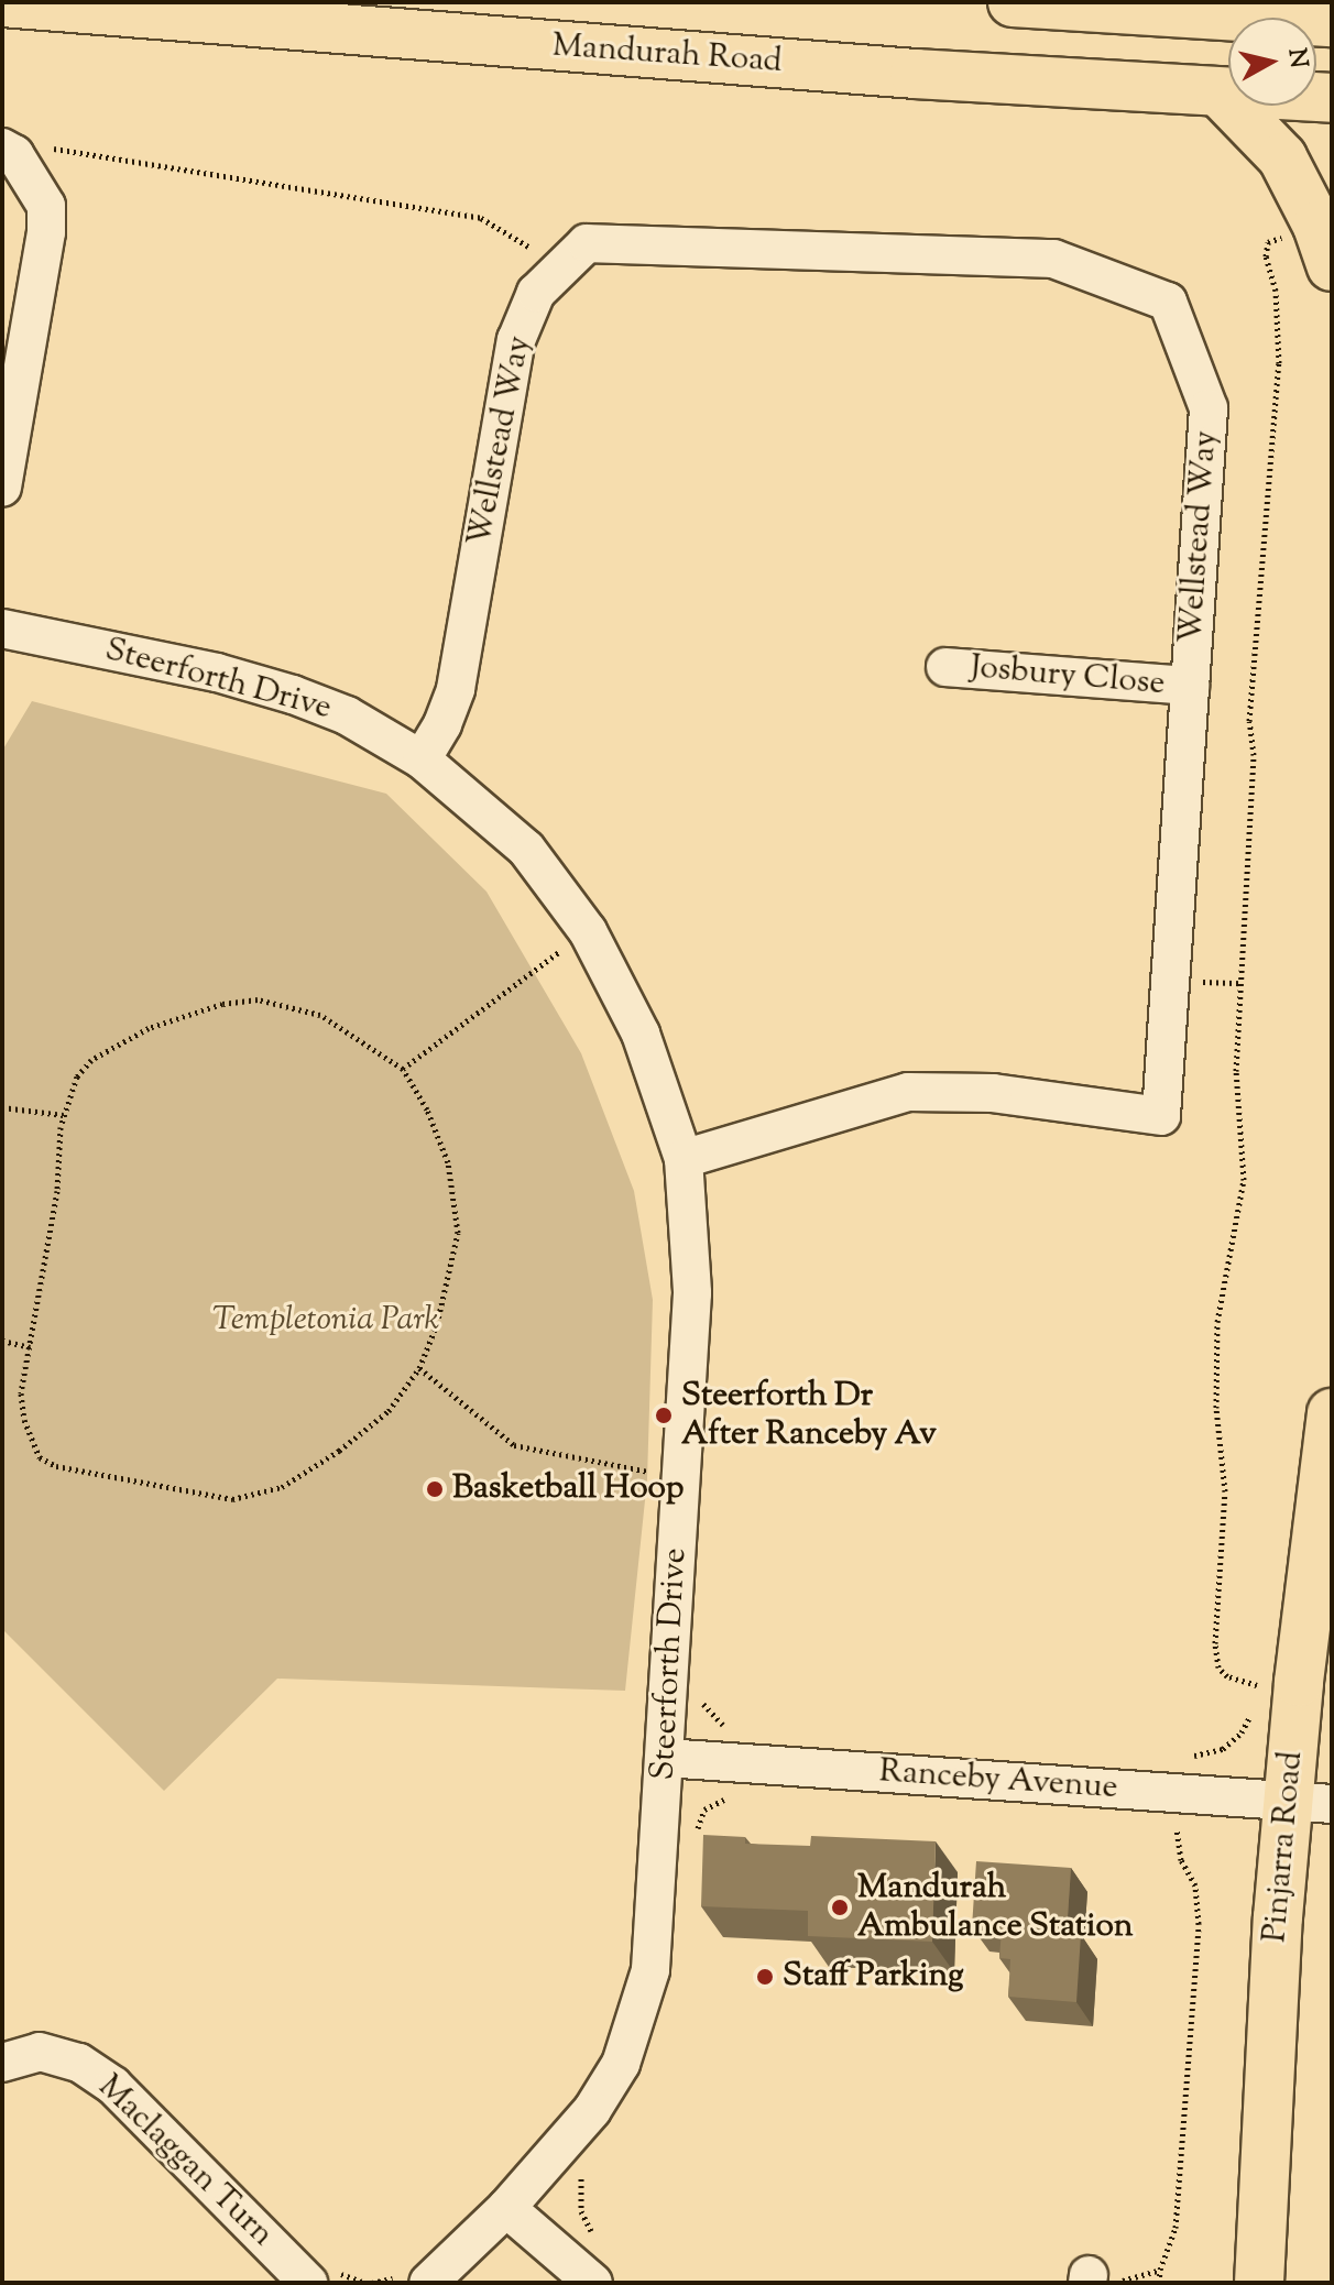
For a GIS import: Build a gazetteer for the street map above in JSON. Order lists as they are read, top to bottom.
{
  "streets": {
    "main road": ["Mandurah Road", "Pinjarra Road"],
    "street": [
      "Wellstead Way",
      "Josbury Close",
      "Steerforth Drive",
      "Ranceby Avenue",
      "Maclaggan Turn"
    ]
  },
  "crossings": [
    ["Wellstead Way", "Josbury Close"],
    ["Wellstead Way", "Steerforth Drive"],
    ["Steerforth Drive", "Ranceby Avenue"],
    ["Ranceby Avenue", "Pinjarra Road"]
  ],
  "parks": ["Templetonia Park"],
  "places": [
    "Steerforth Dr After Ranceby Av",
    "Basketball Hoop",
    "Mandurah Ambulance Station",
    "Staff Parking"
  ],
  "north": "right"
}
